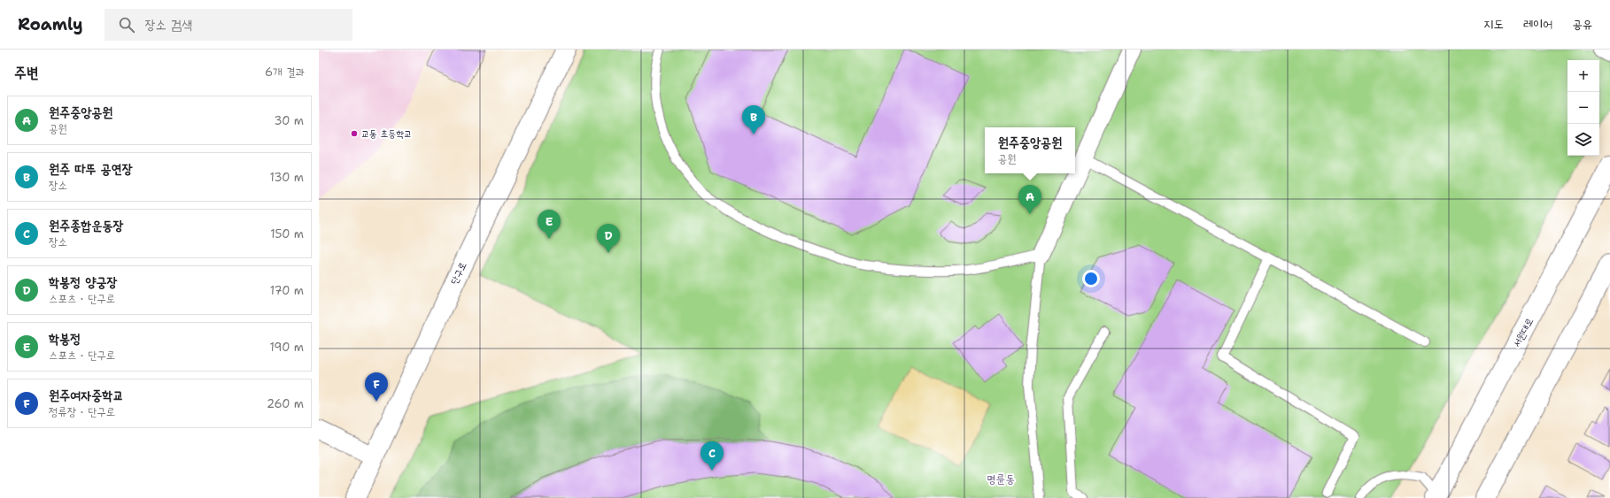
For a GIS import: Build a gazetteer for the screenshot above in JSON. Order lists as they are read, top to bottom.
{
  "streets": {
    "street": ["단구로", "서원대로"]
  },
  "districts": ["명륜동"],
  "places": ["교동 초등학교"],
  "page": {
    "header": "Roamly",
    "search": "장소 검색",
    "nav": ["지도", "레이어", "공유"],
    "heading": ["주변", "6개 결과"],
    "map_buttons": ["+", "−"],
    "list": [
      {
        "mark": "A",
        "name": "원주중앙공원",
        "note": "공원",
        "value": "30 m"
      },
      {
        "mark": "B",
        "name": "원주 따뚜 공연장",
        "note": "장소",
        "value": "130 m"
      },
      {
        "mark": "C",
        "name": "원주종합운동장",
        "note": "장소",
        "value": "150 m"
      },
      {
        "mark": "D",
        "name": "학봉정 양궁장",
        "note": "스포츠 · 단구로",
        "value": "170 m"
      },
      {
        "mark": "E",
        "name": "학봉정",
        "note": "스포츠 · 단구로",
        "value": "190 m"
      },
      {
        "mark": "F",
        "name": "원주여자중학교",
        "note": "정류장 · 단구로",
        "value": "260 m"
      }
    ],
    "pins": [
      "B",
      "A",
      "E",
      "D",
      "F",
      "C"
    ],
    "popup": ["원주중앙공원", "공원"]
  }
}
